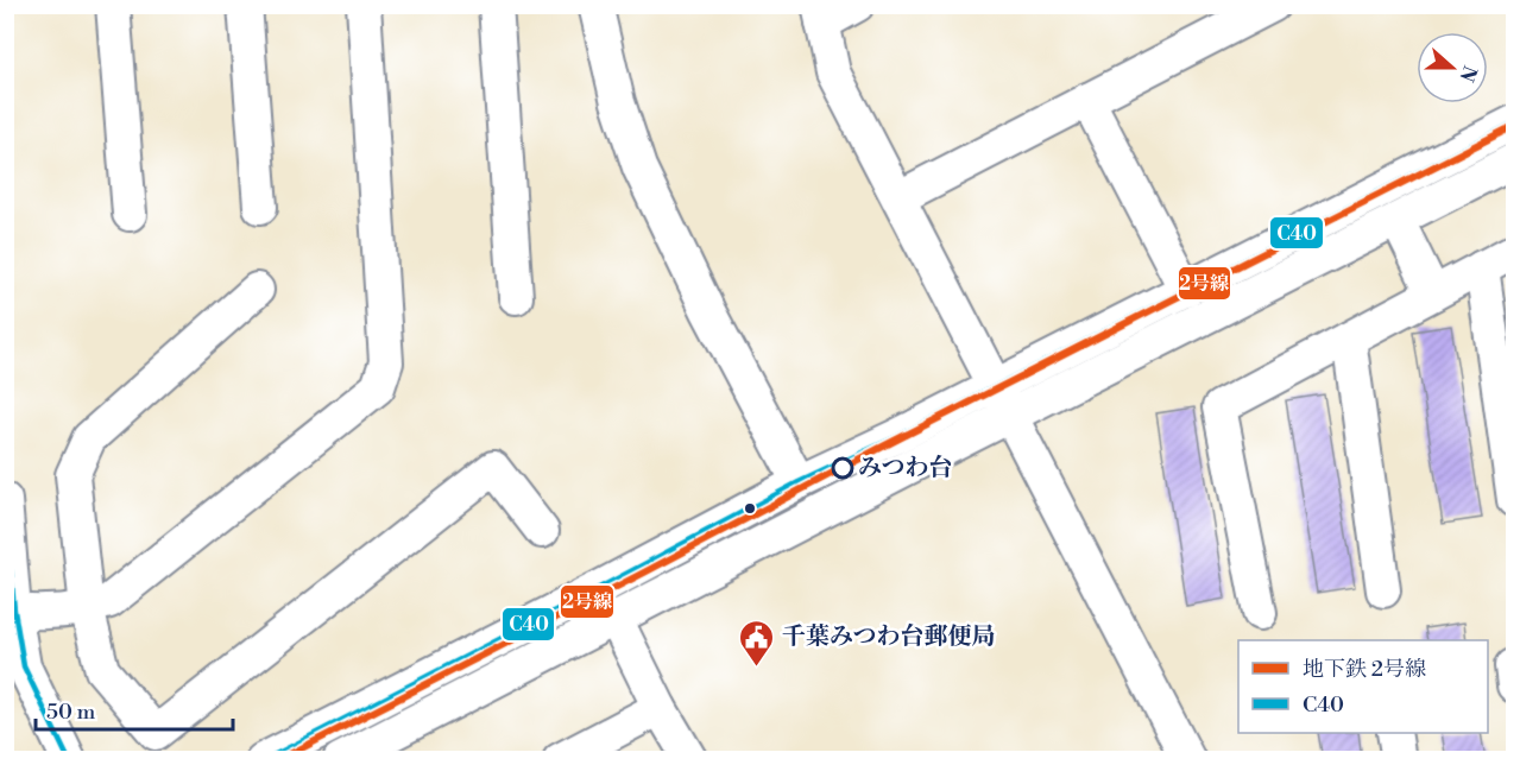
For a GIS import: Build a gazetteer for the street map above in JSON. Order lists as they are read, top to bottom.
{
  "places": {
    "other": ["みつわ台"],
    "public building": ["千葉みつわ台郵便局"]
  },
  "lines": ["transit line C40", "metro line 2号線"],
  "legend": ["地下鉄 2号線", "C40"],
  "scale_bar": "50 m",
  "north": "right"
}
